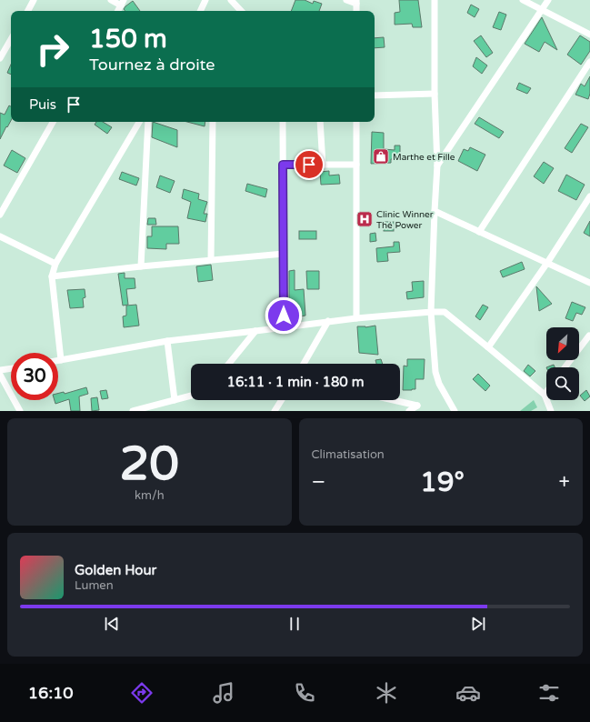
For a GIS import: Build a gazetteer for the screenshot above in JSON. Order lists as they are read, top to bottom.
{
  "places": {
    "shop": ["Marthe et Fille"],
    "hospital": ["Clinic Winner Thé Power"]
  },
  "north": "bottom left",
  "page": {
    "turn": ["150 m", "Tournez à droite"],
    "then": "Puis",
    "limit": "30",
    "trip": "16:11 · 1 min · 180 m",
    "tile": [
      ["20", "km/h"],
      "Climatisation"
    ],
    "heat": ["−", "19°", "+"],
    "song": ["Golden Hour", "Lumen"],
    "tabs": "16:10"
  }
}
